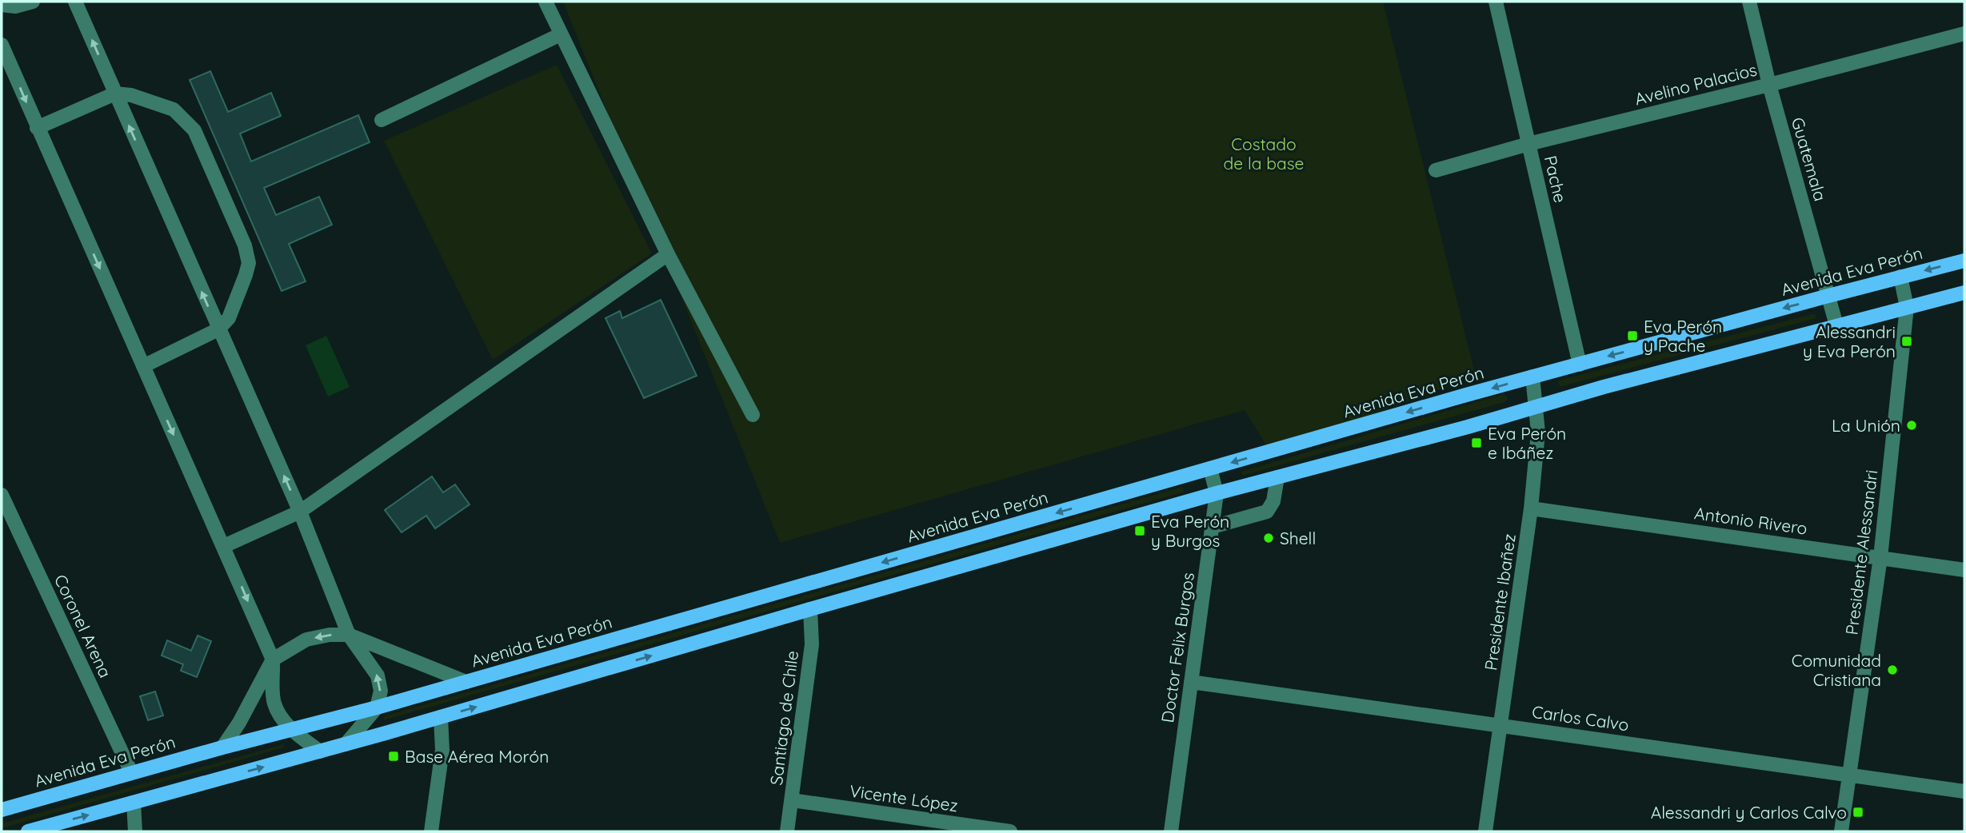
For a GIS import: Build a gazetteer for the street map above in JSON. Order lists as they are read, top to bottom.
{
  "streets": {
    "main road": ["Avenida Eva Perón"],
    "street": [
      "Avelino Palacios",
      "Guatemala",
      "Pache",
      "Antonio Rivero",
      "Presidente Alessandri",
      "Presidente Ibañez",
      "Coronel Arena",
      "Doctor Felix Burgos",
      "Santiago de Chile",
      "Carlos Calvo",
      "Vicente López"
    ]
  },
  "crossings": [
    ["Avelino Palacios", "Guatemala"],
    ["Avelino Palacios", "Pache"],
    ["Guatemala", "Avenida Eva Perón"],
    ["Pache", "Avenida Eva Perón"],
    ["Avenida Eva Perón", "Presidente Alessandri"],
    ["Avenida Eva Perón", "Presidente Ibañez"],
    ["Avenida Eva Perón", "Coronel Arena"],
    ["Avenida Eva Perón", "Doctor Felix Burgos"],
    ["Antonio Rivero", "Presidente Alessandri"],
    ["Antonio Rivero", "Presidente Ibañez"],
    ["Presidente Alessandri", "Carlos Calvo"],
    ["Presidente Ibañez", "Carlos Calvo"],
    ["Doctor Felix Burgos", "Carlos Calvo"],
    ["Santiago de Chile", "Vicente López"]
  ],
  "parks": ["Costado de la base"],
  "places": {
    "transit": [
      "Eva Perón y Pache",
      "Alessandri y Eva Perón",
      "Eva Perón e Ibáñez",
      "Eva Perón y Burgos",
      "Base Aérea Morón",
      "Alessandri y Carlos Calvo"
    ],
    "other": ["La Unión", "Shell", "Comunidad Cristiana"]
  }
}
